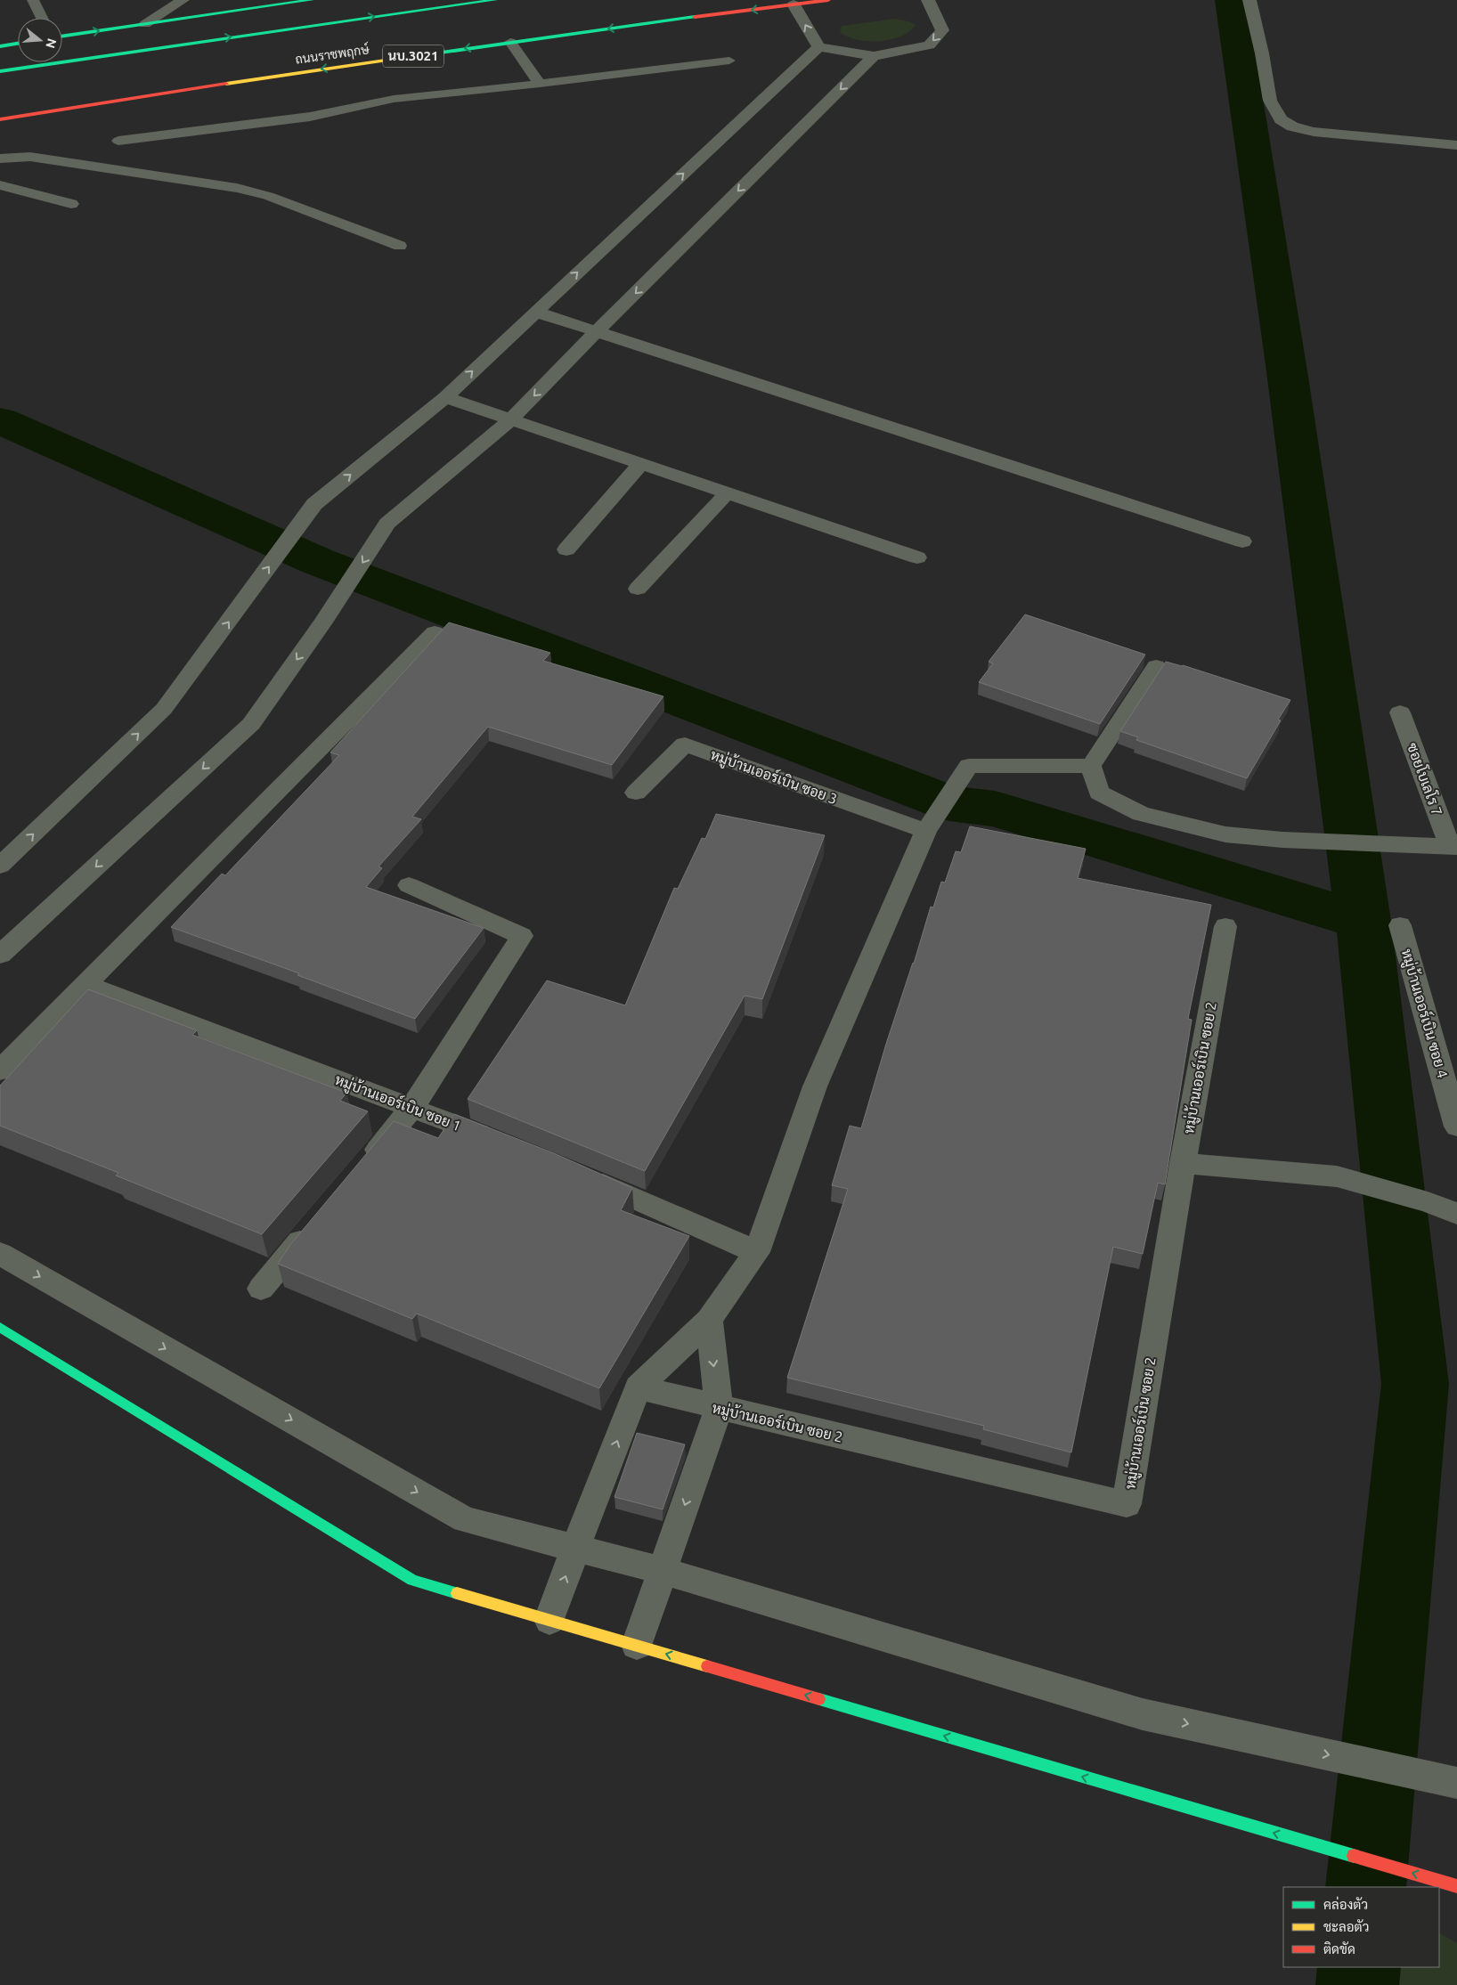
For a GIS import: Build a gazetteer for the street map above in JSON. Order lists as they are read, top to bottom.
{
  "streets": {
    "main road": ["ถนนราชพฤกษ์", "นบ.3021"],
    "street": [
      "หมู่บ้านเออร์เบิน ซอย 3",
      "ซอยโบเลโร 7",
      "หมู่บ้านเออร์เบิน ซอย 4",
      "หมู่บ้านเออร์เบิน ซอย 2",
      "หมู่บ้านเออร์เบิน ซอย 1"
    ]
  },
  "legend": ["คล่องตัว", "ชะลอตัว", "ติดขัด"],
  "north": "right"
}
